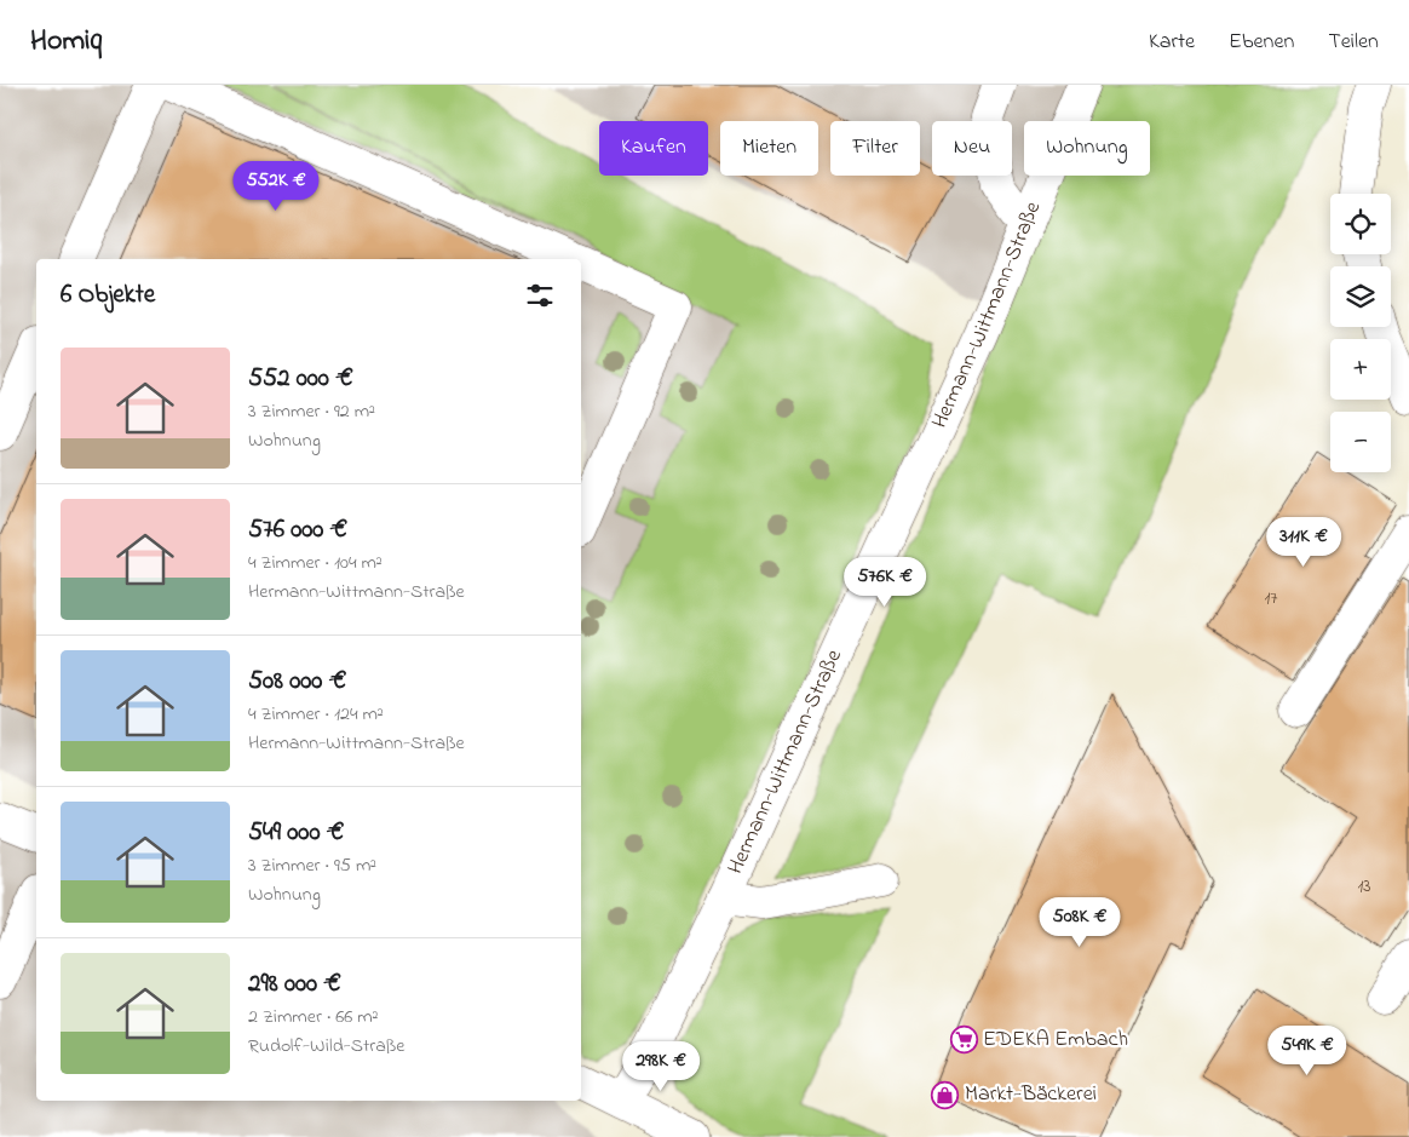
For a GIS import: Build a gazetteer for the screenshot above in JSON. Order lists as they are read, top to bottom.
{
  "streets": {
    "street": ["Hermann-Wittmann-Straße"]
  },
  "places": {
    "supermarket": ["EDEKA Embach"],
    "shop": ["Markt-Bäckerei"]
  },
  "house_numbers": ["17", "13"],
  "page": {
    "header": "Homiq",
    "nav": ["Karte", "Ebenen", "Teilen"],
    "chip": [
      "Kaufen",
      "Mieten",
      "Filter",
      "Neu",
      "Wohnung"
    ],
    "price": [
      "552K €",
      "311K €",
      "576K €",
      "508K €",
      "549K €",
      "298K €"
    ],
    "map_buttons": ["+", "−"],
    "heading": "6 Objekte",
    "list": [
      {
        "name": "552 000 €",
        "note": "3 Zimmer · 92 m² · Wohnung"
      },
      {
        "name": "576 000 €",
        "note": "4 Zimmer · 104 m² · Hermann-Wittmann-Straße"
      },
      {
        "name": "508 000 €",
        "note": "4 Zimmer · 124 m² · Hermann-Wittmann-Straße"
      },
      {
        "name": "549 000 €",
        "note": "3 Zimmer · 95 m² · Wohnung"
      },
      {
        "name": "298 000 €",
        "note": "2 Zimmer · 66 m² · Rudolf-Wild-Straße"
      }
    ]
  }
}
